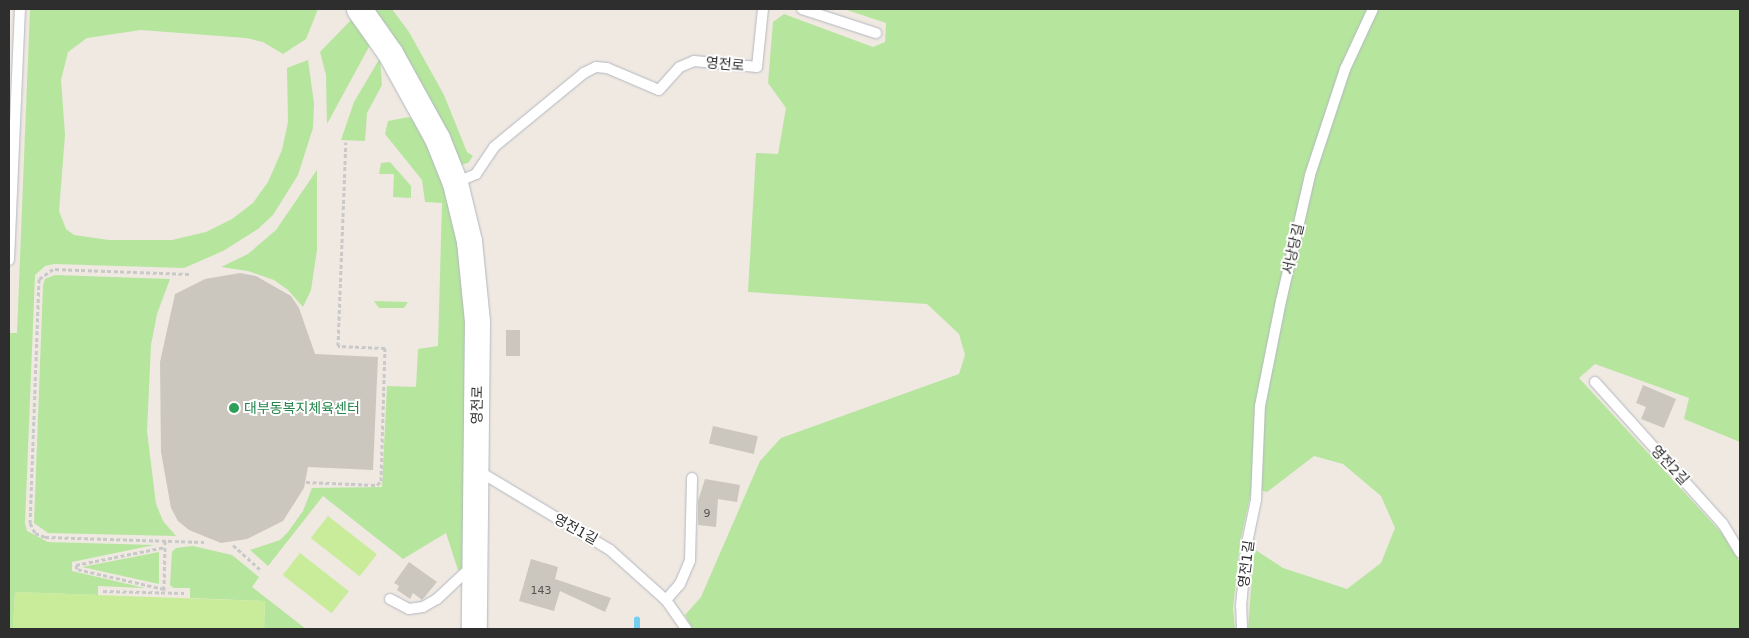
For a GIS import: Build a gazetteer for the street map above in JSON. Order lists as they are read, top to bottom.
{
  "streets": {
    "street": ["영전로"],
    "lane": ["서낭당길", "영전2길", "영전1길"]
  },
  "crossings": [
    ["영전로", "영전1길"],
    ["서낭당길", "영전1길"]
  ],
  "places": ["대부동복지체육센터"],
  "house_numbers": ["9", "143"]
}
